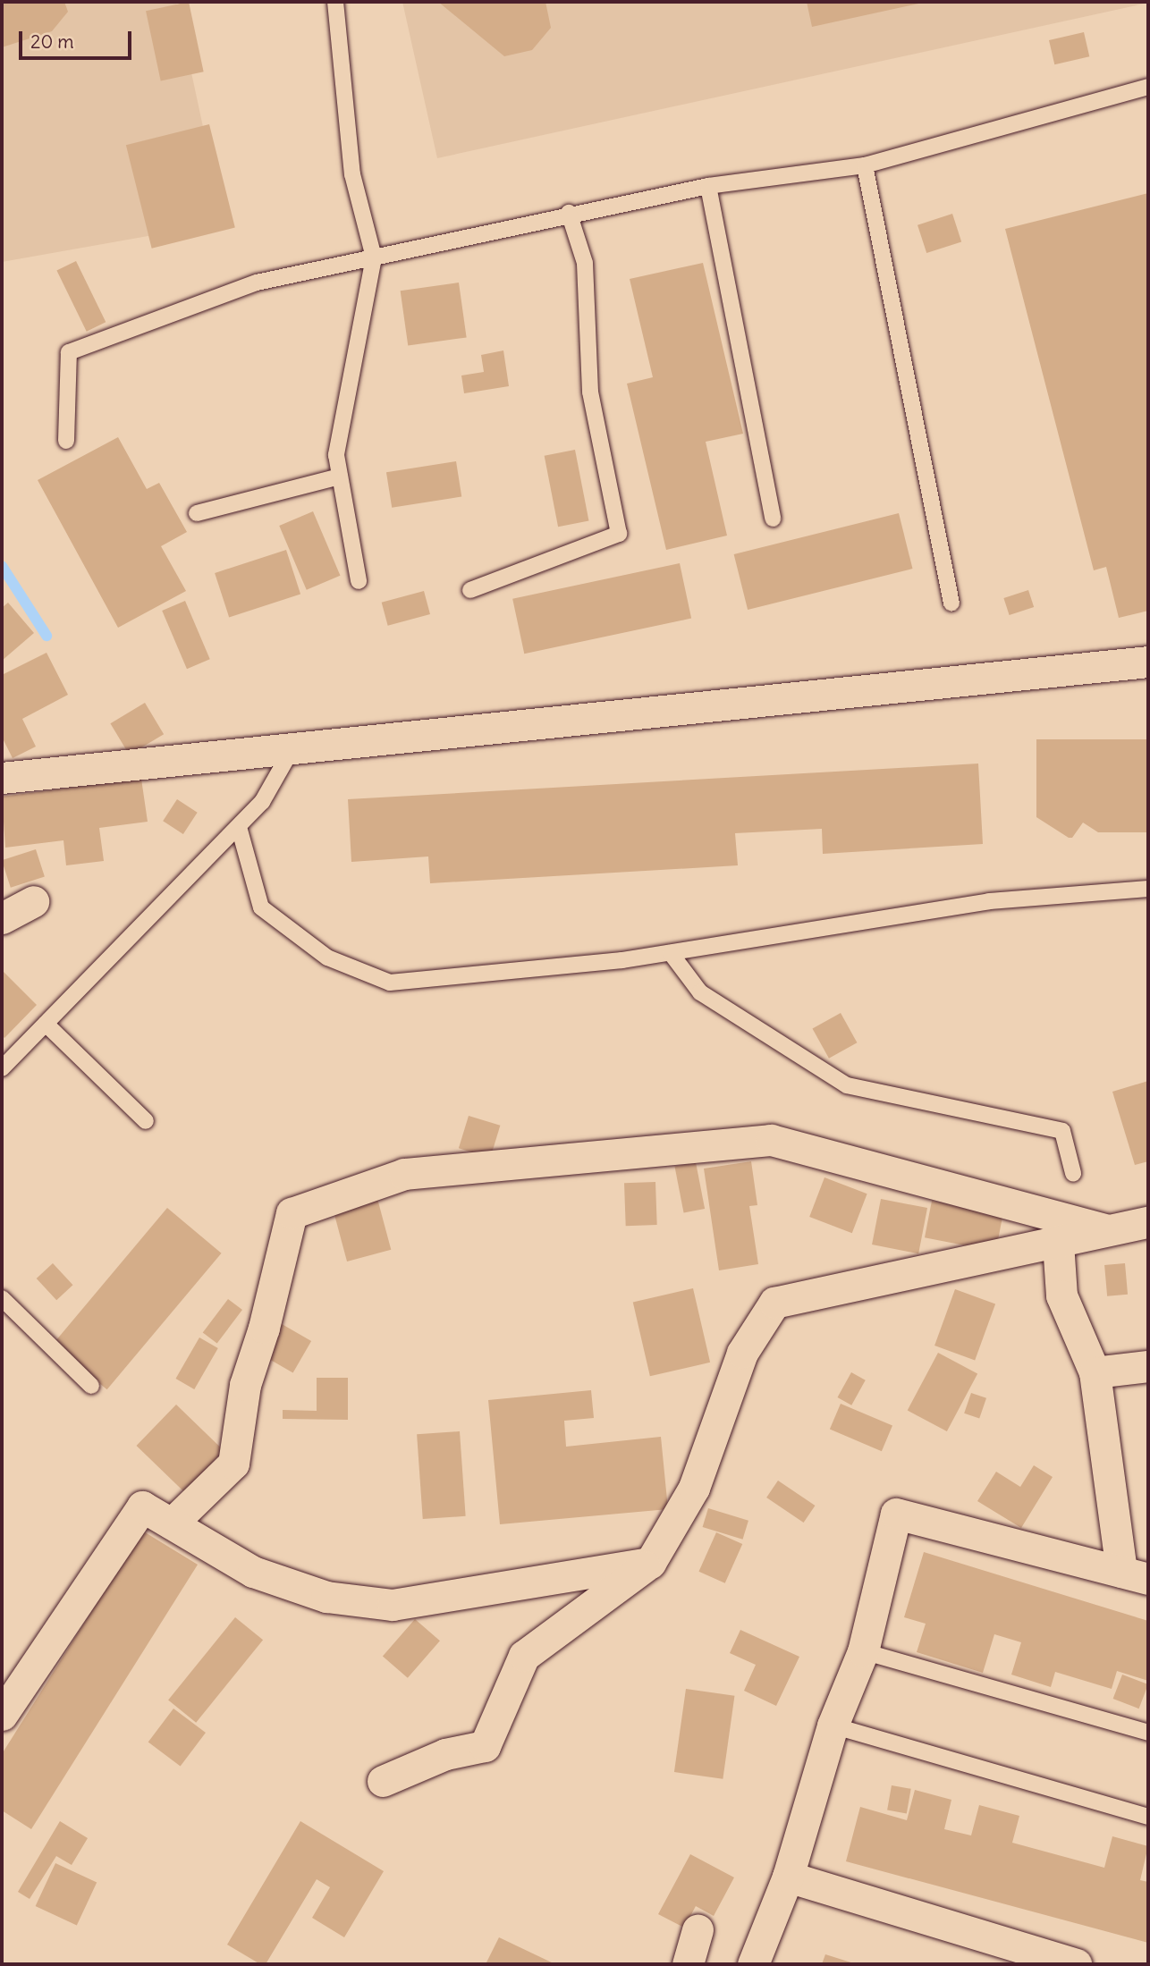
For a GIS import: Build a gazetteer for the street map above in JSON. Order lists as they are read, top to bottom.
{
  "scale_bar": "20 m"
}
